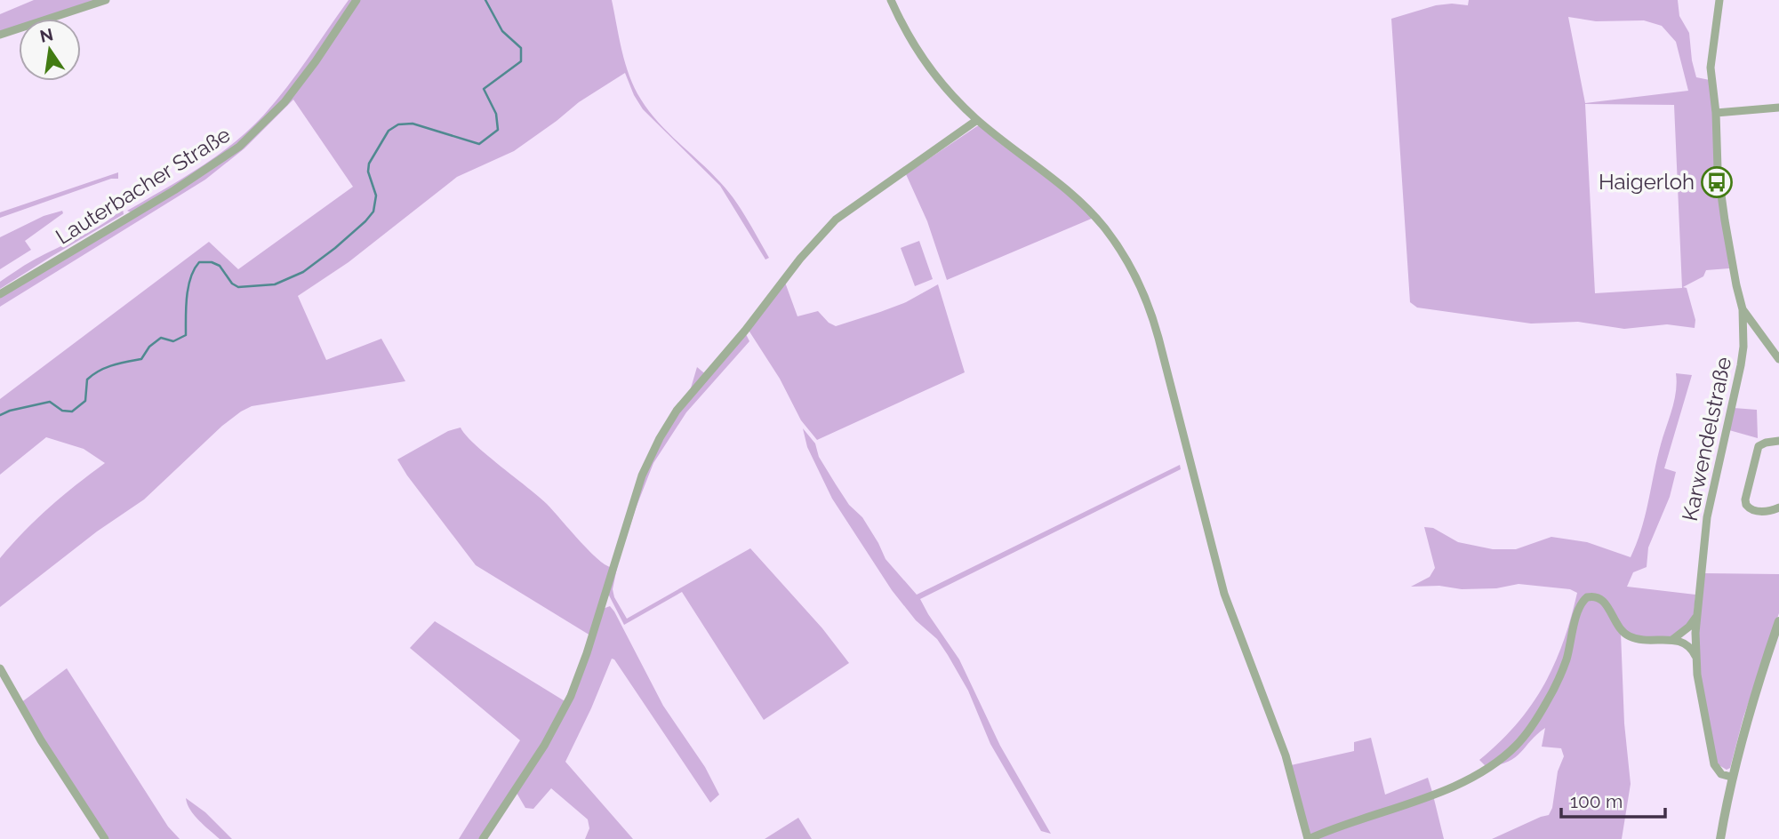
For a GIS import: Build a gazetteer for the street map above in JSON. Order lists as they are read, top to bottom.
{
  "streets": {
    "street": ["Lauterbacher Straße", "Karwendelstraße"]
  },
  "places": {
    "bus stop": ["Haigerloh"]
  },
  "scale_bar": "100 m",
  "north": "top"
}
